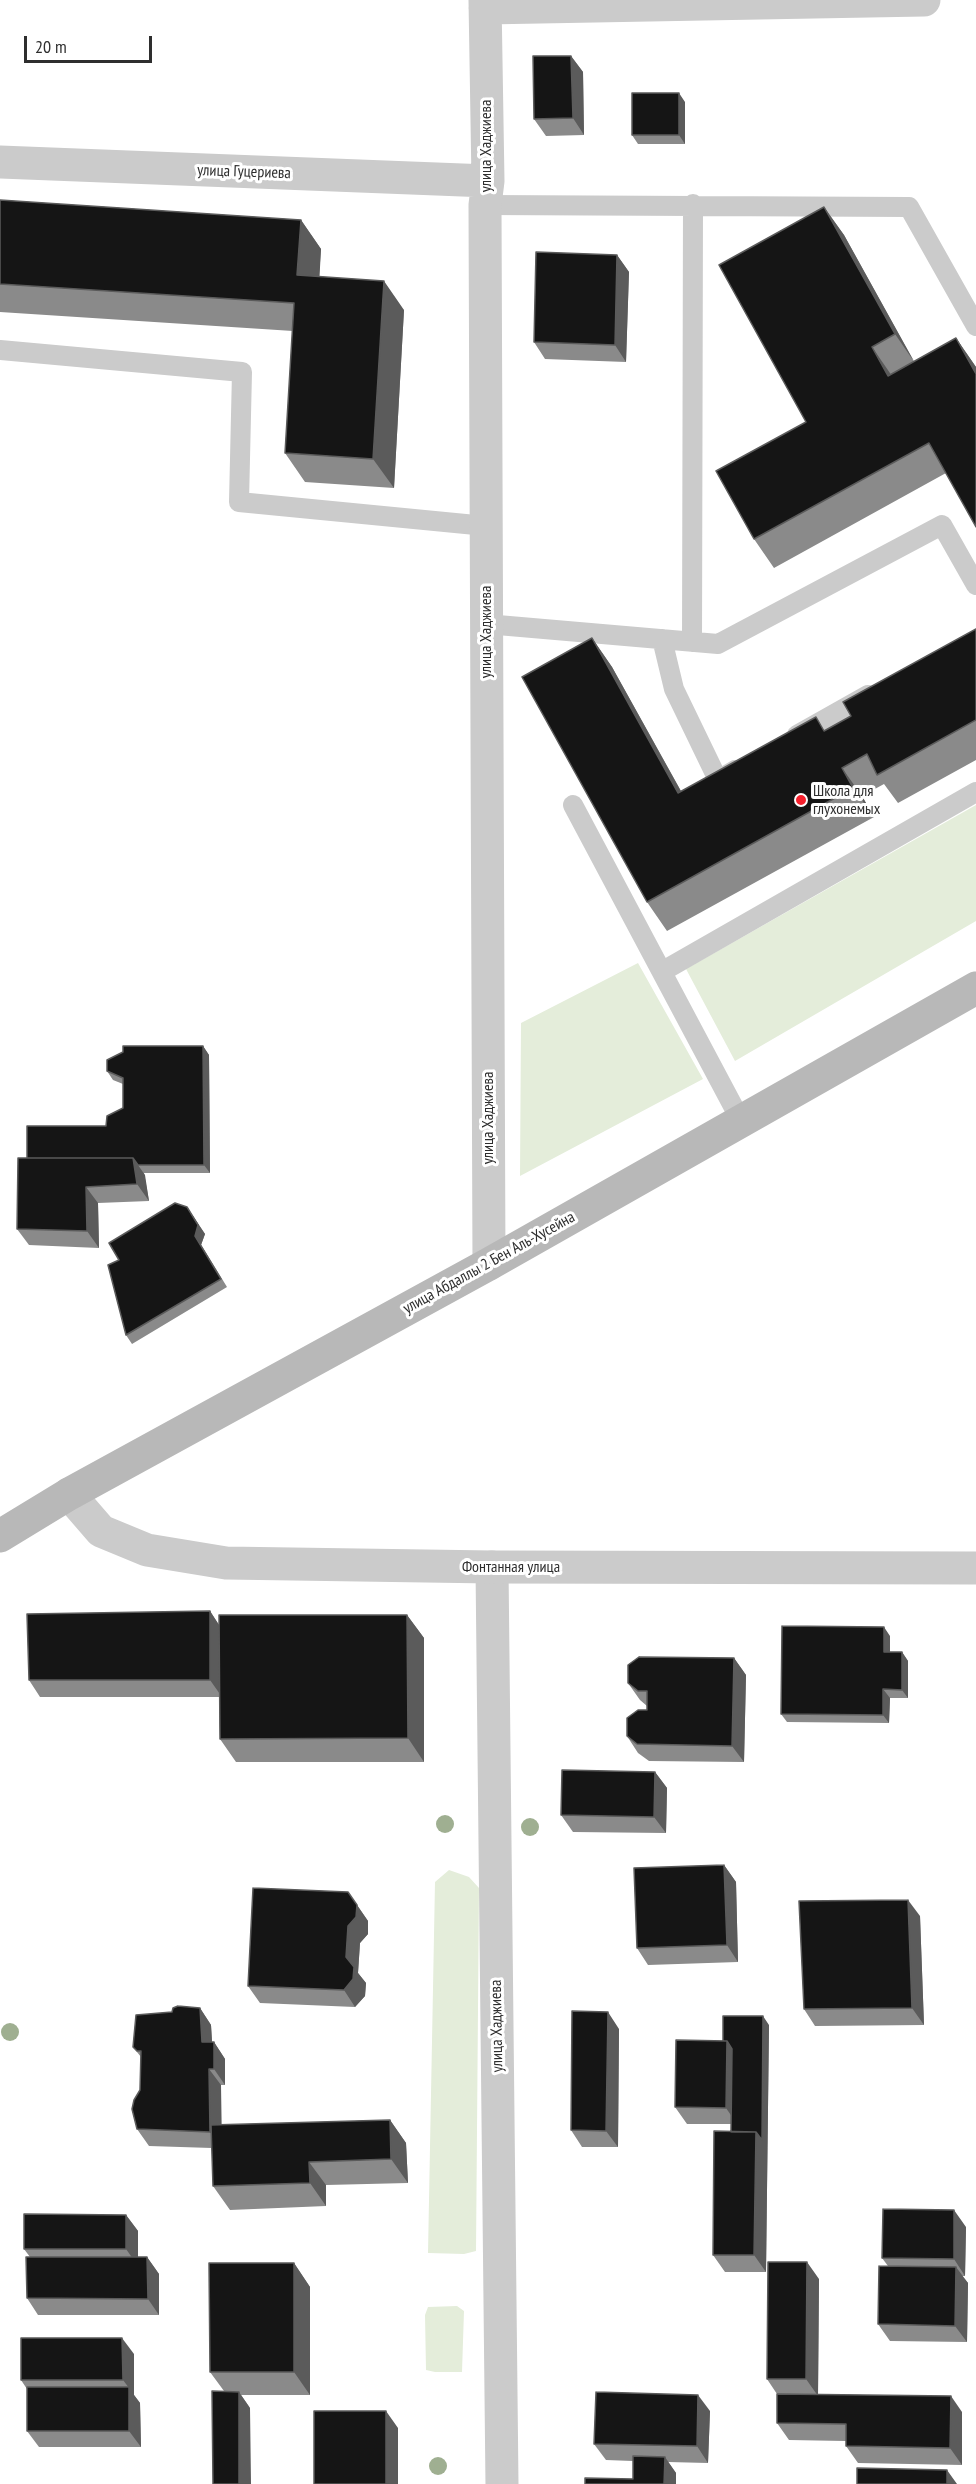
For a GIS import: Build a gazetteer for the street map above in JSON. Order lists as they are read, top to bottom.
{
  "streets": {
    "main road": ["улица Абдаллы 2 Бен Аль-Хусейна"],
    "street": ["улица Хаджиева", "улица Гуцериева", "Фонтанная улица"]
  },
  "crossings": [
    ["улица Хаджиева", "улица Гуцериева"],
    ["улица Хаджиева", "улица Абдаллы 2 Бен Аль-Хусейна"],
    ["улица Хаджиева", "Фонтанная улица"],
    ["улица Абдаллы 2 Бен Аль-Хусейна", "Фонтанная улица"]
  ],
  "places": ["Школа для глухонемых"],
  "scale_bar": "20 m"
}
